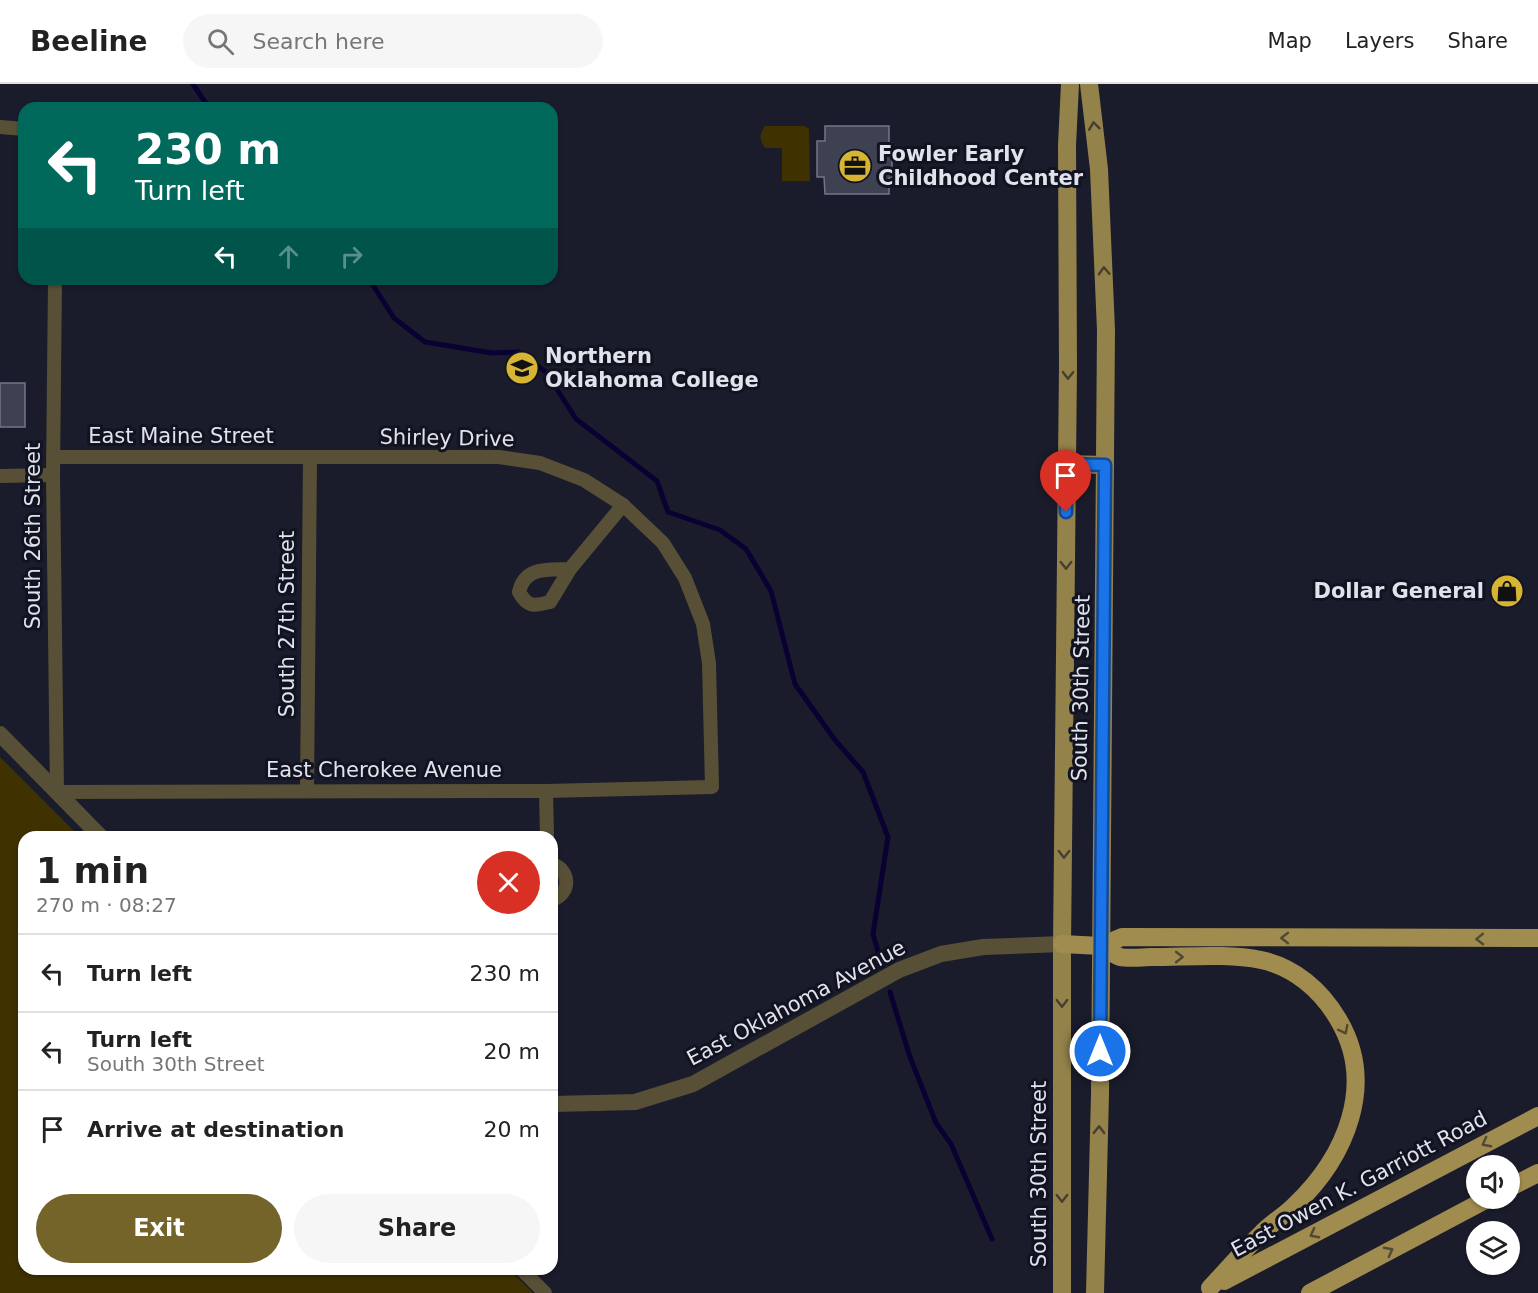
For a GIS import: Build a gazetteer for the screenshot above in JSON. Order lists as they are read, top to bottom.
{
  "streets": {
    "highway": ["East Owen K. Garriott Road"],
    "main road": ["South 30th Street"],
    "street": [
      "East Maine Street",
      "Shirley Drive",
      "South 26th Street",
      "South 27th Street",
      "East Cherokee Avenue",
      "East Oklahoma Avenue"
    ]
  },
  "crossings": [
    ["East Maine Street", "Shirley Drive"],
    ["East Maine Street", "South 26th Street"],
    ["East Maine Street", "South 27th Street"],
    ["Shirley Drive", "South 27th Street"],
    ["Shirley Drive", "East Cherokee Avenue"],
    ["South 26th Street", "East Cherokee Avenue"],
    ["South 27th Street", "East Cherokee Avenue"],
    ["South 30th Street", "East Oklahoma Avenue"]
  ],
  "places": {
    "office": ["Fowler Early Childhood Center"],
    "school or university": ["Northern Oklahoma College"],
    "shop": ["Dollar General"]
  },
  "page": {
    "header": "Beeline",
    "search": "Search here",
    "nav": ["Map", "Layers", "Share"],
    "turn": ["230 m", "Turn left"],
    "heading": ["1 min", "270 m · 08:27"],
    "list": [
      {
        "name": "Turn left",
        "value": "230 m"
      },
      {
        "name": "Turn left",
        "note": "South 30th Street",
        "value": "20 m"
      },
      {
        "name": "Arrive at destination",
        "value": "20 m"
      }
    ],
    "buttons": ["Exit", "Share"]
  }
}
